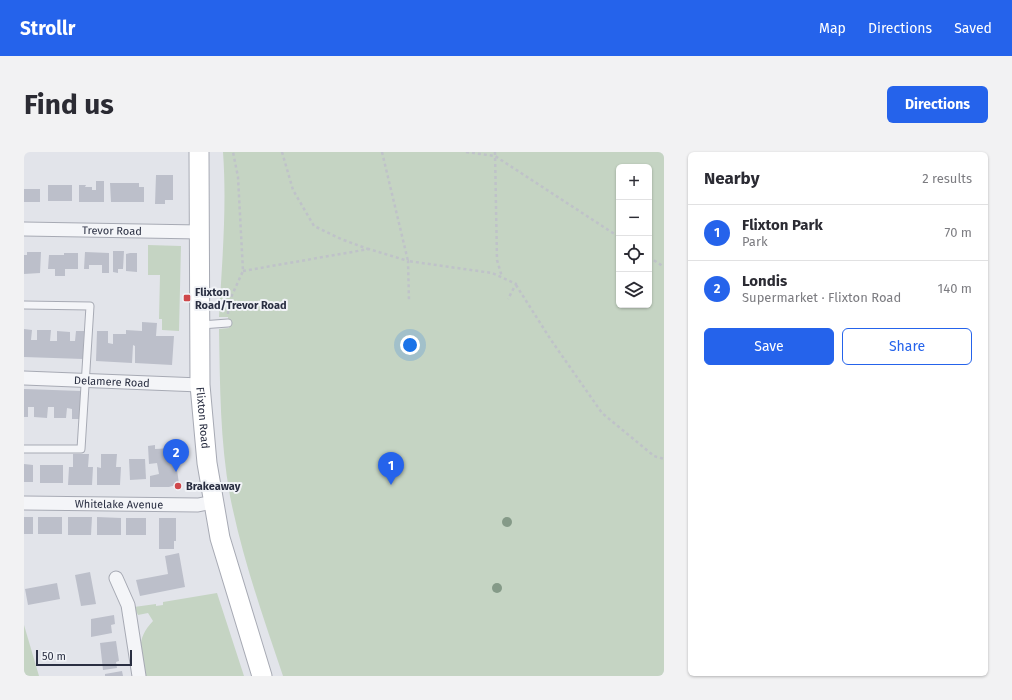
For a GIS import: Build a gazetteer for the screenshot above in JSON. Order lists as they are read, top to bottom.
{
  "streets": {
    "main road": ["Flixton Road"],
    "street": ["Trevor Road", "Delamere Road", "Whitelake Avenue"]
  },
  "crossings": [
    ["Trevor Road", "Flixton Road"],
    ["Delamere Road", "Flixton Road"],
    ["Flixton Road", "Whitelake Avenue"]
  ],
  "places": {
    "transit": ["Flixton Road/Trevor Road"],
    "other": ["Brakeaway"]
  },
  "scale_bar": "50 m",
  "page": {
    "header": "Strollr",
    "nav": ["Map", "Directions", "Saved"],
    "buttons": [
      "Directions",
      ["Save", "Share"]
    ],
    "title": "Find us",
    "heading": ["Nearby", "2 results"],
    "map_buttons": ["+", "−"],
    "list": [
      {
        "mark": "1",
        "name": "Flixton Park",
        "note": "Park",
        "value": "70 m"
      },
      {
        "mark": "2",
        "name": "Londis",
        "note": "Supermarket · Flixton Road",
        "value": "140 m"
      }
    ],
    "pins": ["2", "1"],
    "scale": "50 m"
  }
}
